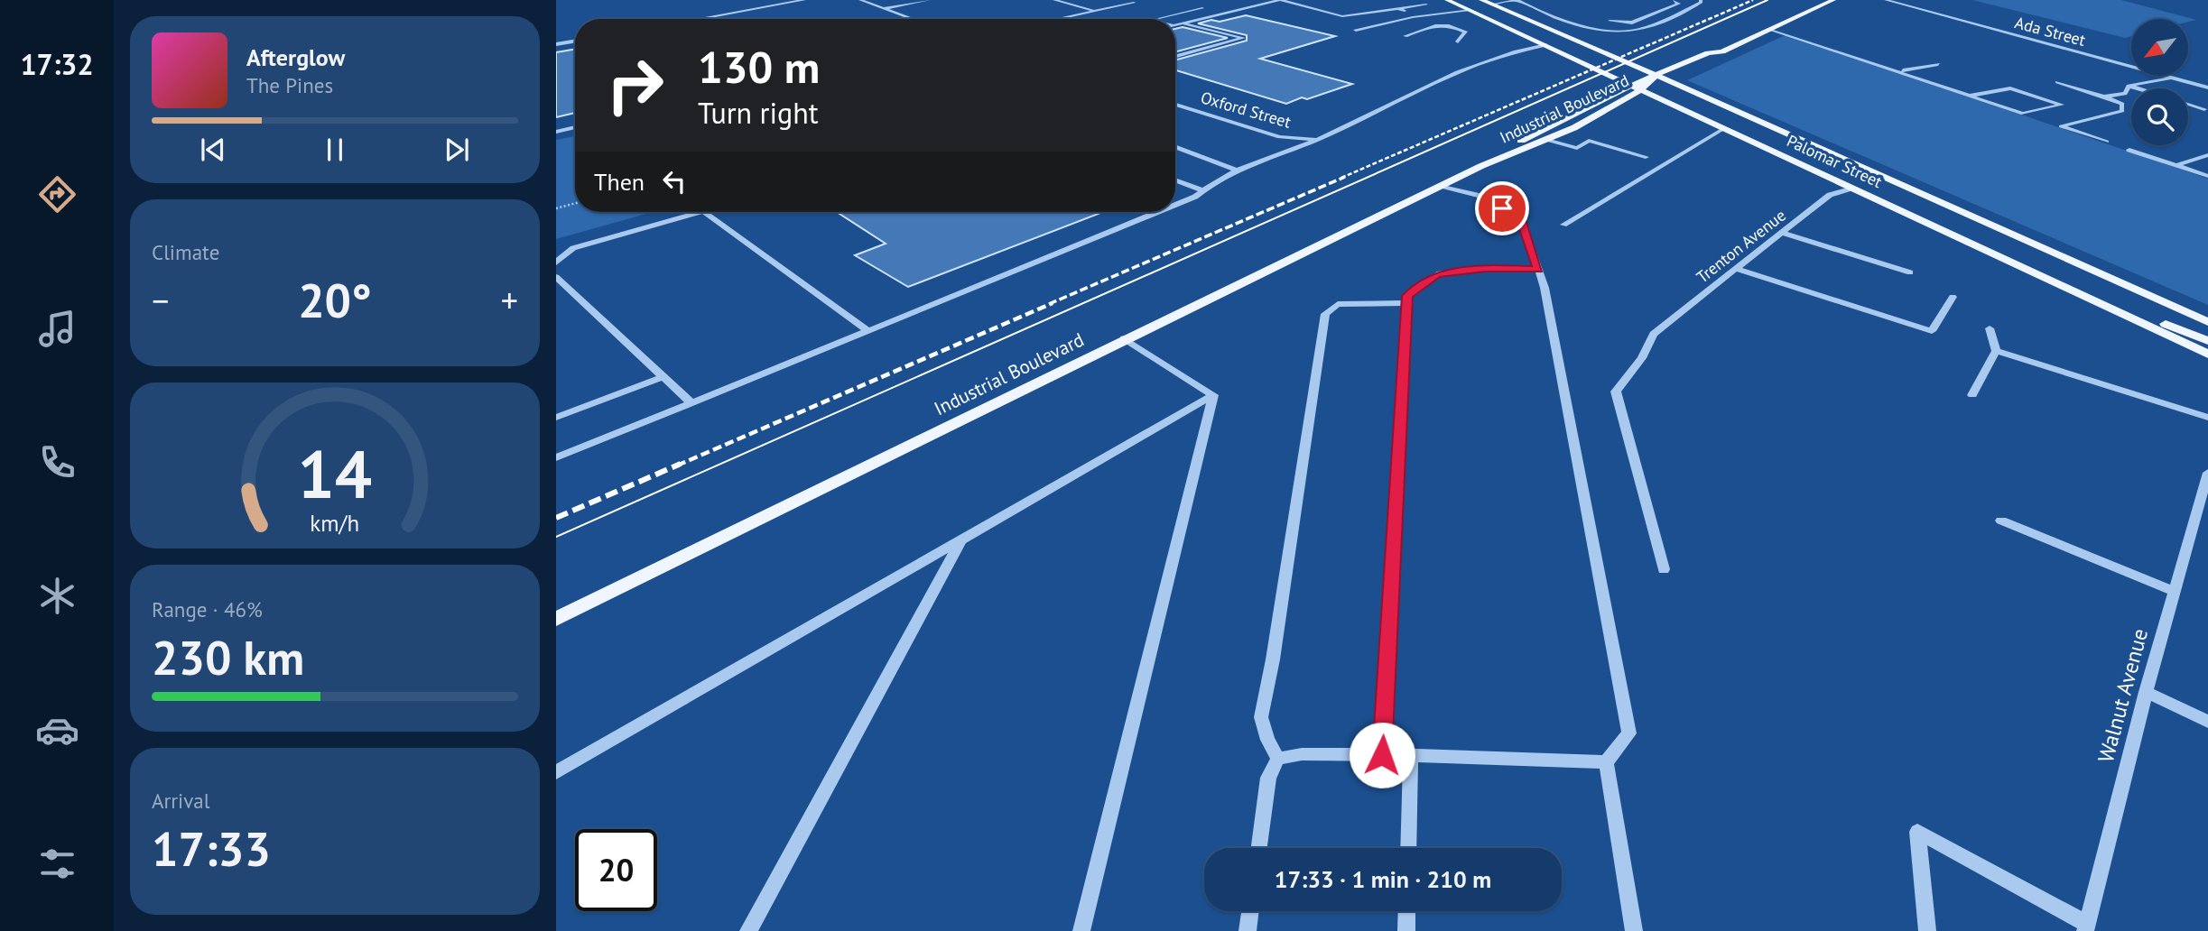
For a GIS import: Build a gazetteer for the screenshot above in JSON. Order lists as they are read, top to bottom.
{
  "streets": {
    "main road": ["Industrial Boulevard", "Palomar Street"],
    "street": [
      "Ada Street",
      "Oxford Street",
      "Trenton Avenue",
      "Walnut Avenue"
    ]
  },
  "crossings": [
    ["Industrial Boulevard", "Palomar Street"],
    ["Palomar Street", "Trenton Avenue"]
  ],
  "north": "bottom left",
  "page": {
    "tabs": "17:32",
    "turn": ["130 m", "Turn right"],
    "song": ["Afterglow", "The Pines"],
    "then": "Then",
    "tile": [
      "Climate",
      ["Range · 46%", "230 km"],
      ["Arrival", "17:33"]
    ],
    "heat": ["−", "20°", "+"],
    "limit": "20",
    "trip": "17:33 · 1 min · 210 m",
    "gauge": ["14", "km/h"]
  }
}
